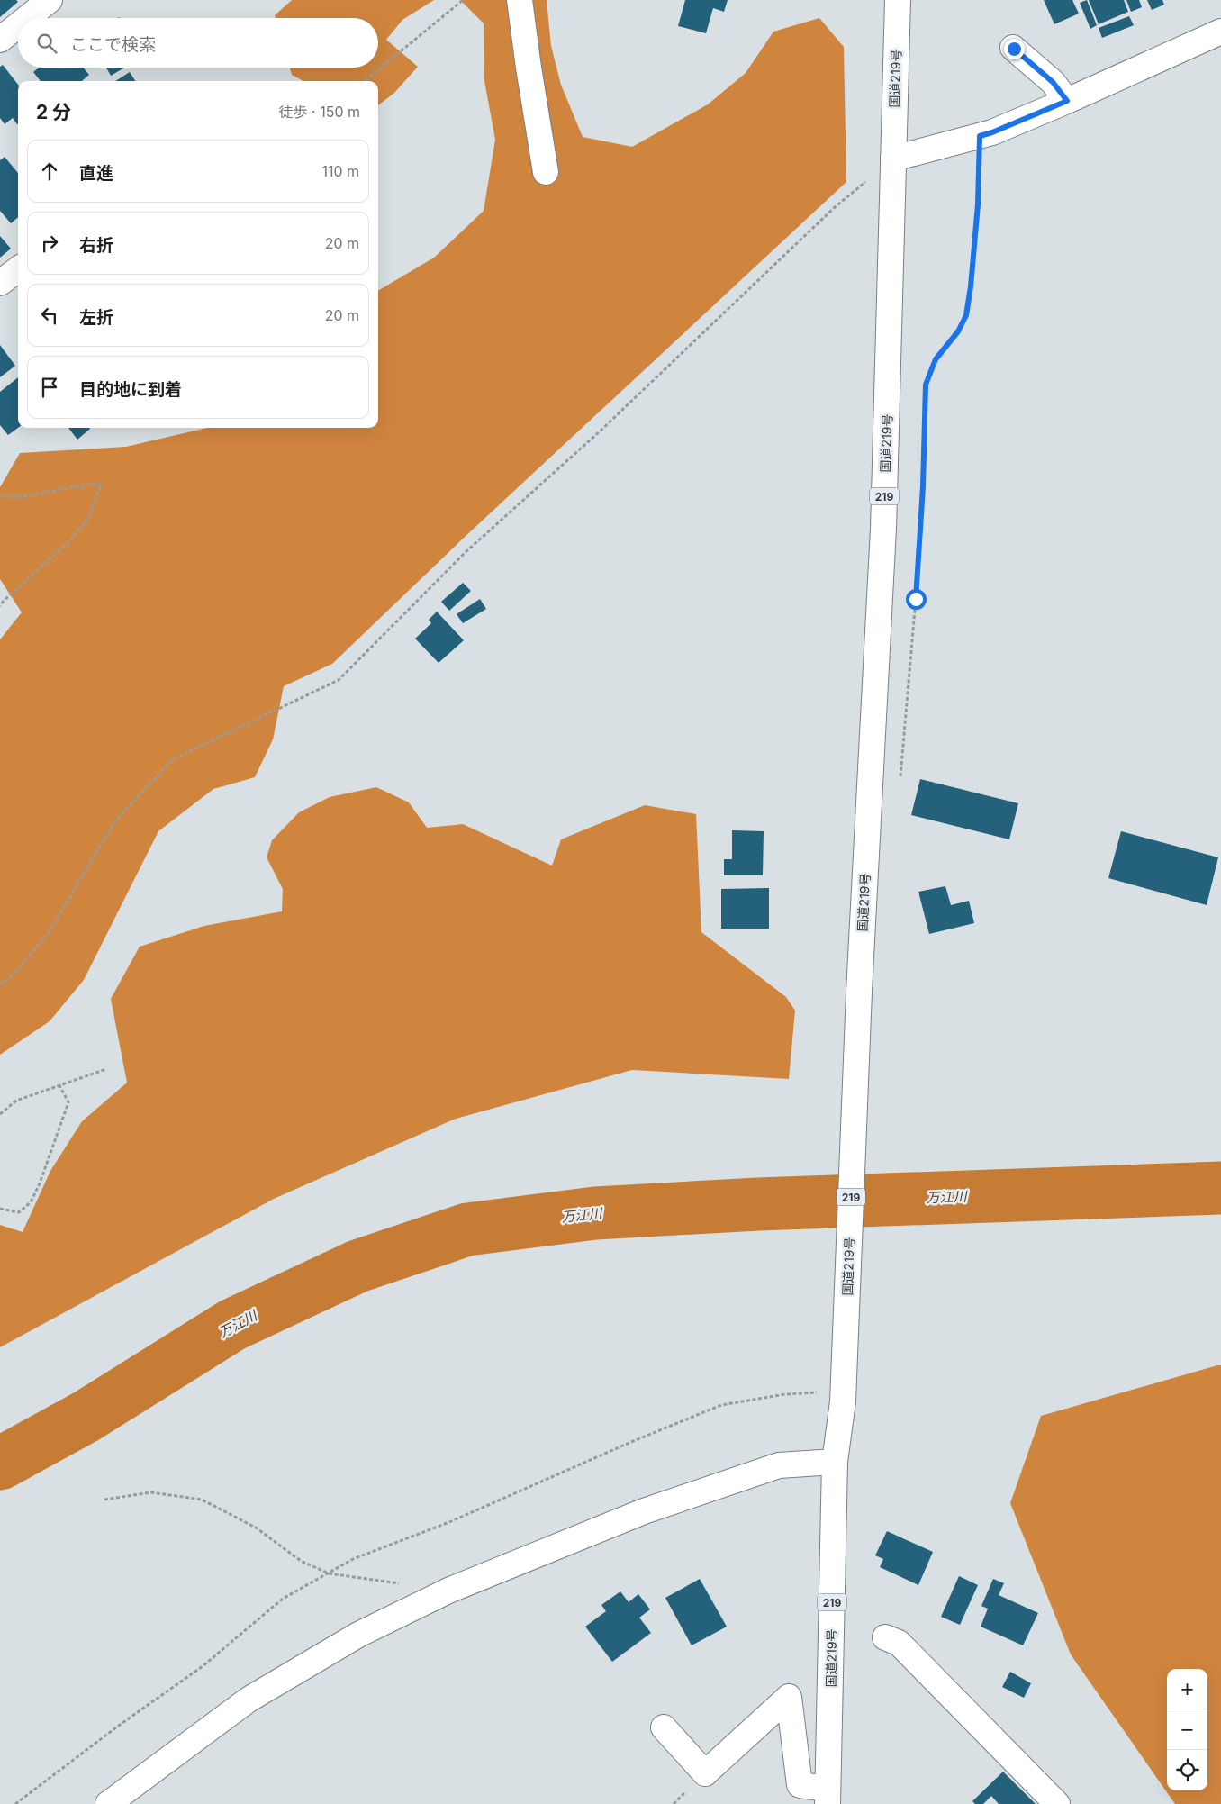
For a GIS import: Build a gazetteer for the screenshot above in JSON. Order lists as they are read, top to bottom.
{
  "streets": {
    "main road": ["国道219号", "219"]
  },
  "water": ["万江川"],
  "page": {
    "search": "ここで検索",
    "heading": ["2 分", "徒歩 · 150 m"],
    "list": [
      ["直進", "110 m"],
      ["右折", "20 m"],
      ["左折", "20 m"],
      "目的地に到着"
    ],
    "map_buttons": ["+", "−"]
  }
}
